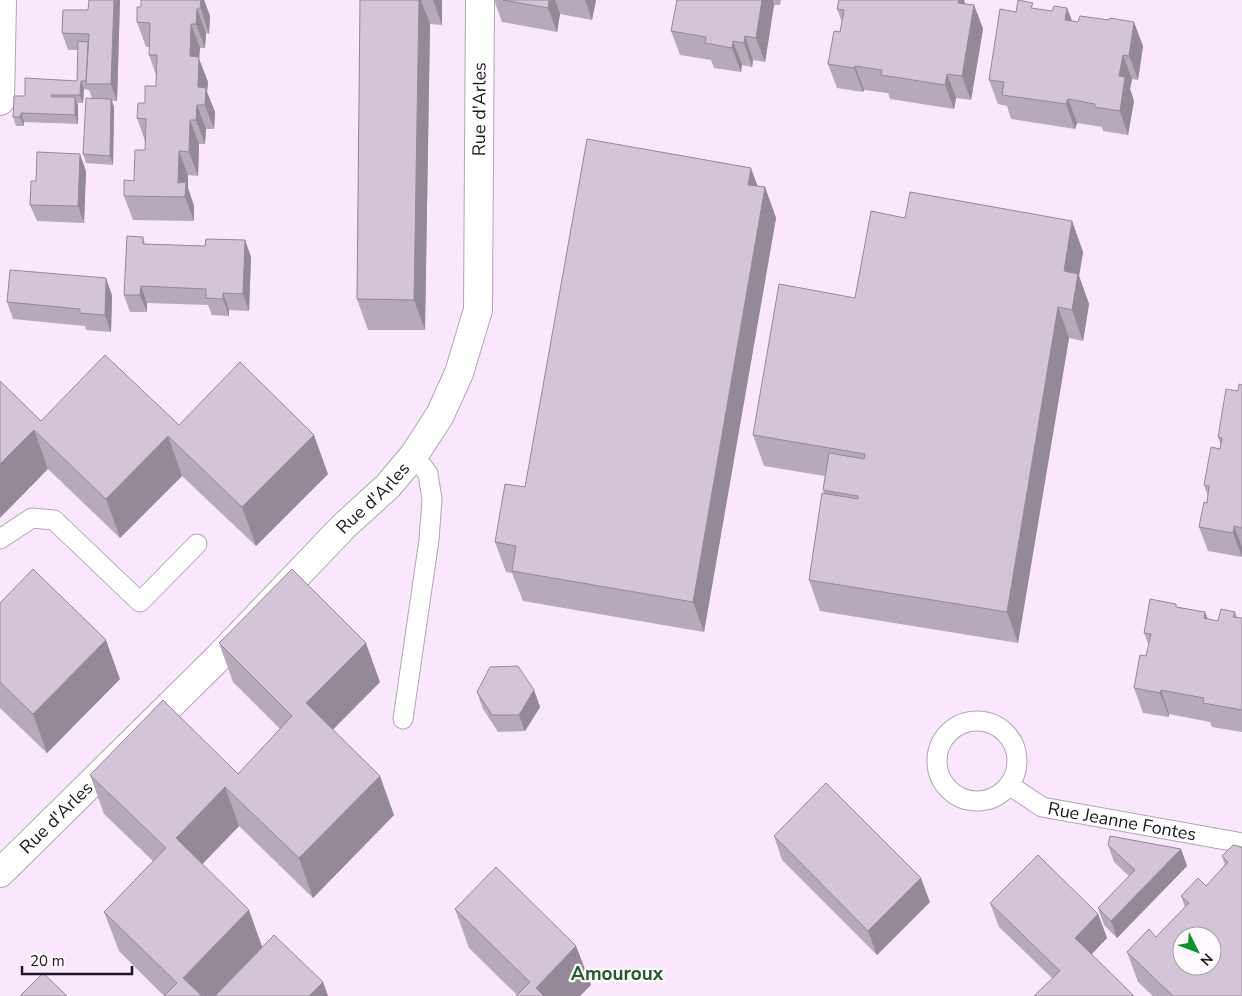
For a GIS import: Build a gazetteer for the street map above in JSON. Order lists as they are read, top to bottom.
{
  "streets": {
    "street": ["Rue d'Arles"],
    "lane": ["Rue Jeanne Fontes"]
  },
  "districts": ["Amouroux"],
  "scale_bar": "20 m",
  "north": "bottom right"
}
